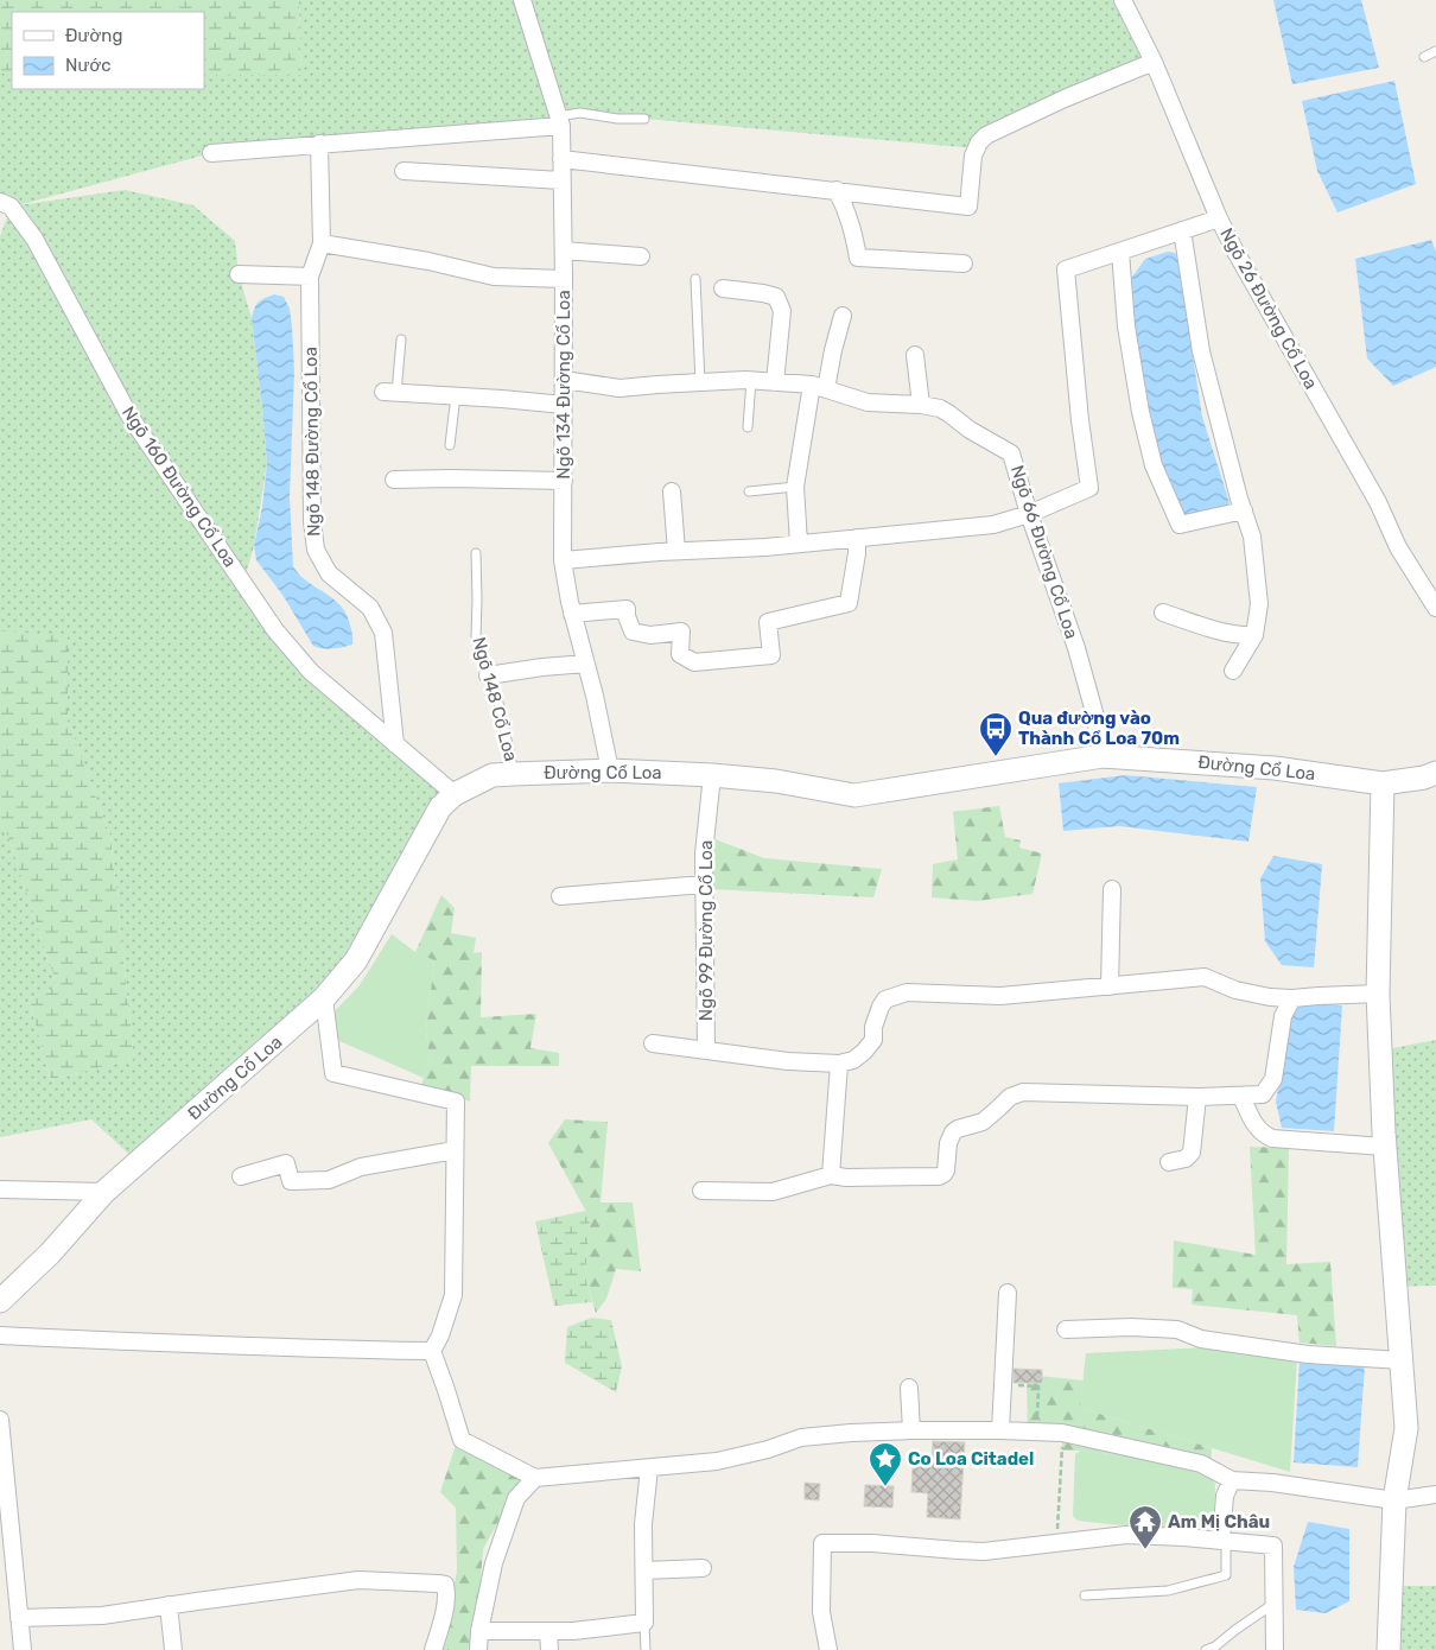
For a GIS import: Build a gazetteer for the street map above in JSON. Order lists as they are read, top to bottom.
{
  "streets": {
    "street": [
      "Ngõ 26 Đường Cổ Loa",
      "Ngõ 134 Đường Cổ Loa",
      "Ngõ 148 Đường Cổ Loa",
      "Ngõ 160 Đường Cổ Loa",
      "Ngõ 66 Đường Cổ Loa",
      "Đường Cổ Loa",
      "Ngõ 99 Đường Cổ Loa"
    ],
    "lane": ["Ngõ 148 Cổ Loa"]
  },
  "crossings": [
    ["Ngõ 134 Đường Cổ Loa", "Ngõ 66 Đường Cổ Loa"],
    ["Ngõ 134 Đường Cổ Loa", "Đường Cổ Loa"],
    ["Ngõ 148 Đường Cổ Loa", "Ngõ 160 Đường Cổ Loa"],
    ["Ngõ 66 Đường Cổ Loa", "Đường Cổ Loa"],
    ["Ngõ 148 Cổ Loa", "Đường Cổ Loa"],
    ["Đường Cổ Loa", "Ngõ 99 Đường Cổ Loa"]
  ],
  "places": {
    "bus stop": ["Qua đường vào Thành Cổ Loa 70m"],
    "place": ["Co Loa Citadel"],
    "temple": ["Am Mị Châu"]
  },
  "legend": ["Đường", "Nước"]
}
